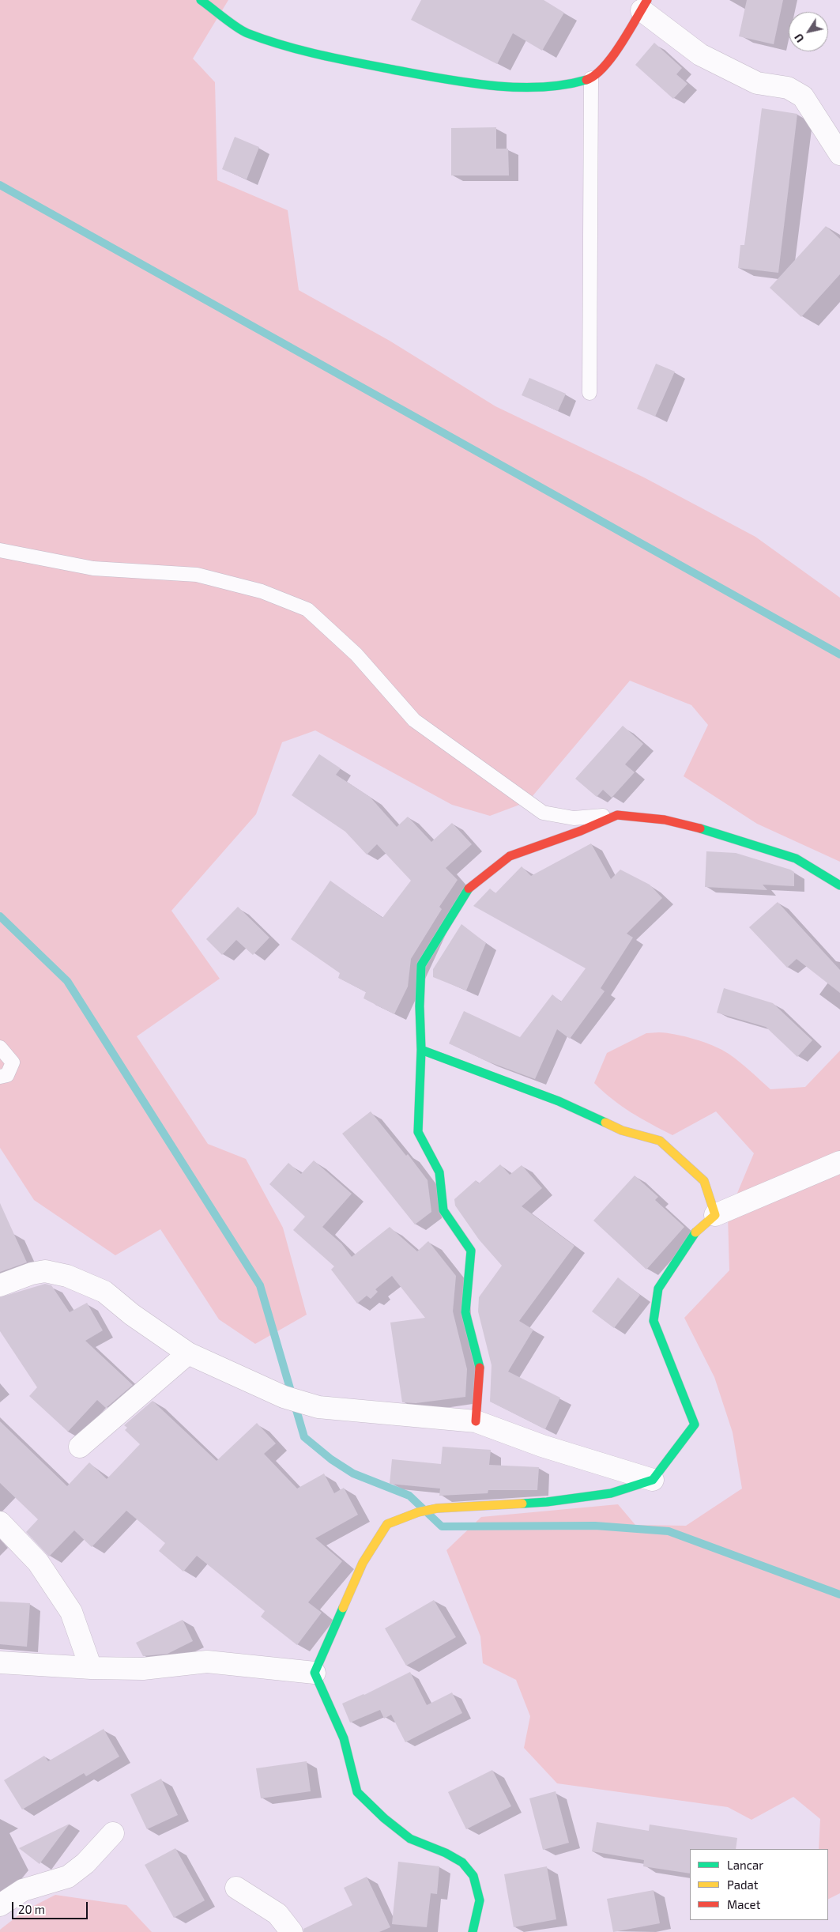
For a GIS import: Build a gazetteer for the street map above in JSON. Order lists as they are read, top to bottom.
{
  "legend": ["Lancar", "Padat", "Macet"],
  "scale_bar": "20 m",
  "north": "bottom left"
}
